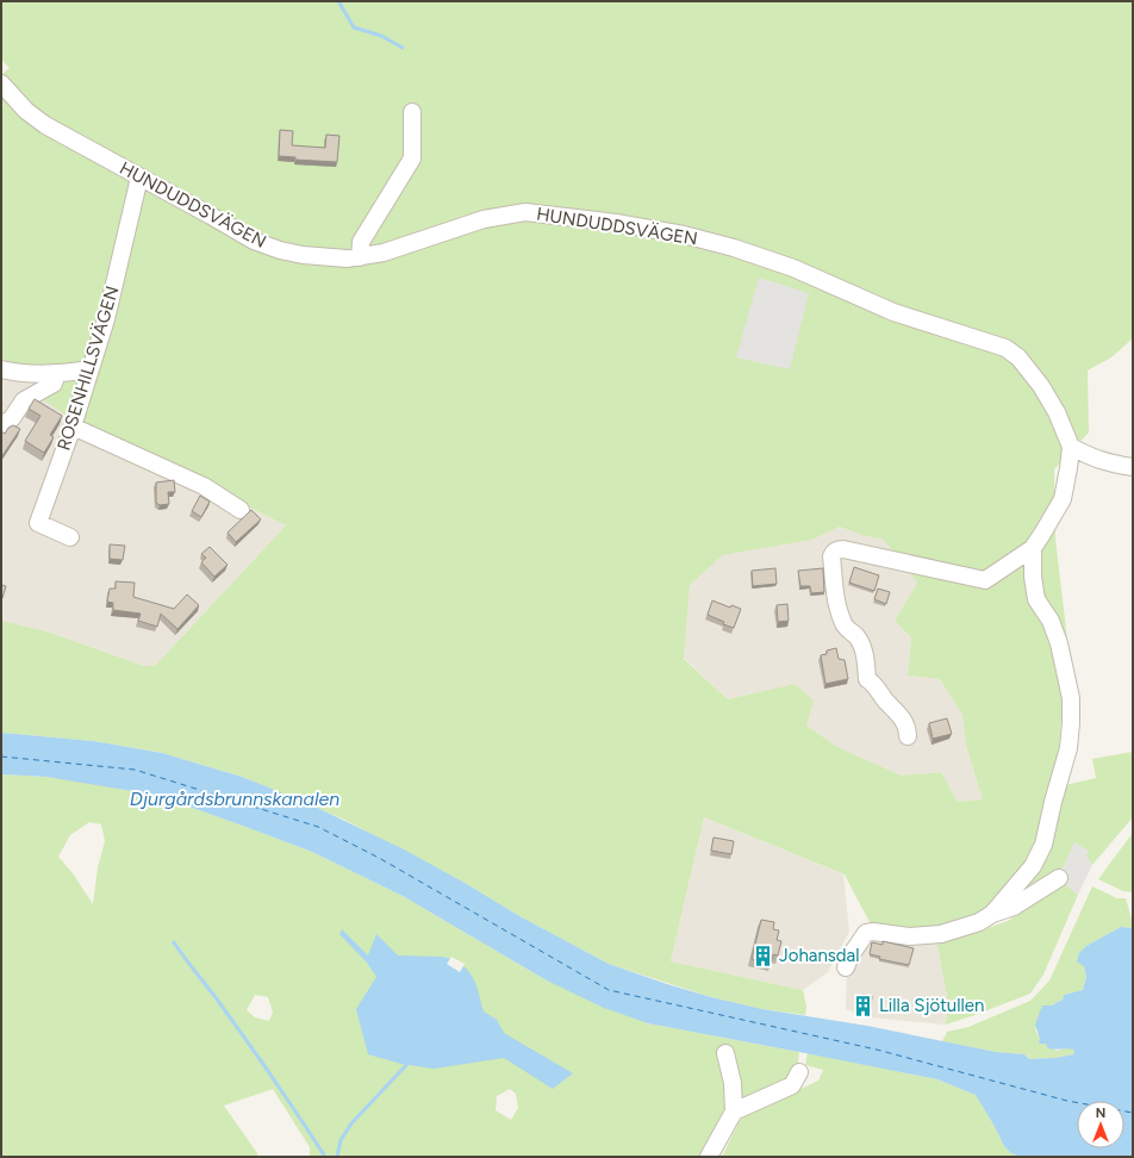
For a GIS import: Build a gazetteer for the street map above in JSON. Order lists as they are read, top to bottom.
{
  "streets": {
    "street": ["HUNDUDDSVÄGEN", "ROSENHILLSVÄGEN"]
  },
  "crossings": [
    ["HUNDUDDSVÄGEN", "ROSENHILLSVÄGEN"]
  ],
  "water": ["Djurgårdsbrunnskanalen"],
  "places": {
    "building": ["Johansdal", "Lilla Sjötullen"]
  },
  "north": "top"
}
